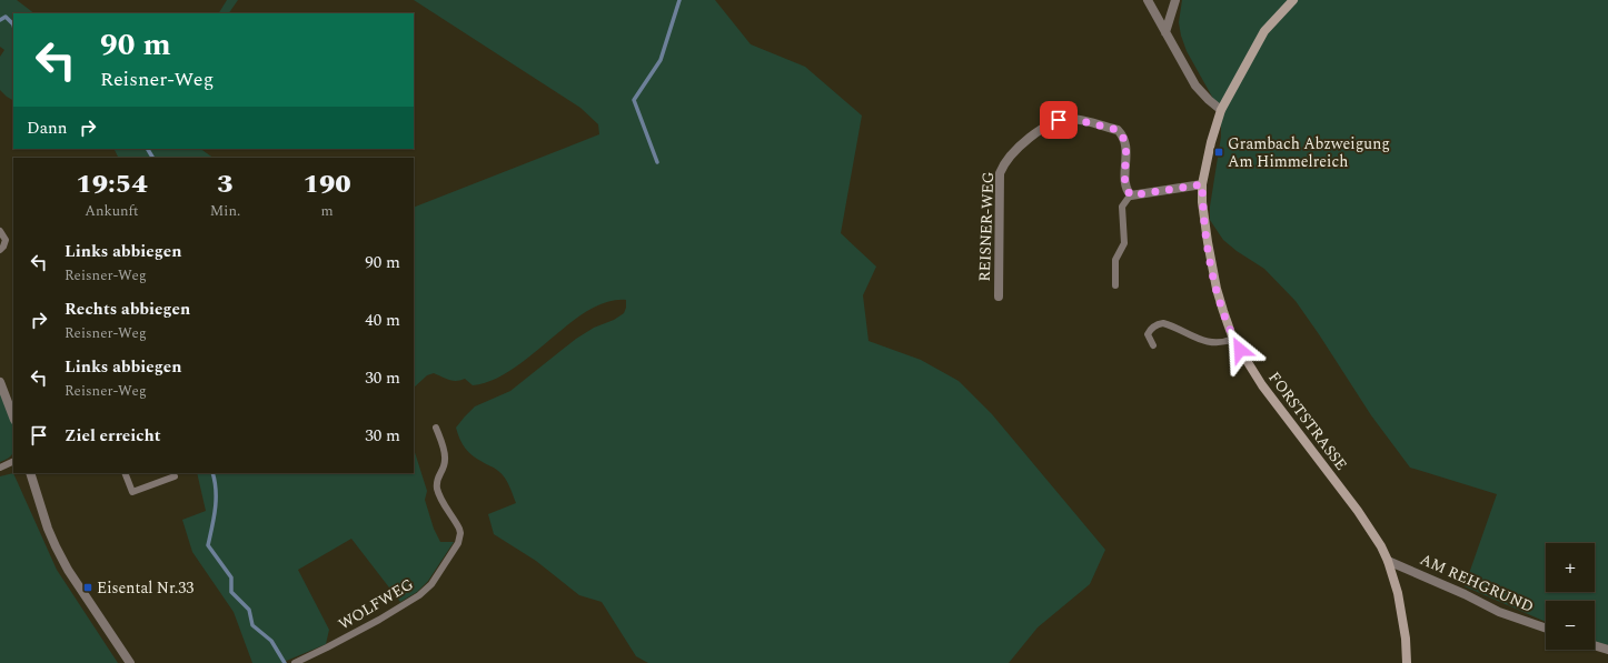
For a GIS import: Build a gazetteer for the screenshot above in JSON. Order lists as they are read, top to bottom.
{
  "streets": {
    "street": ["REISNER-WEG", "FORSTSTRASSE", "AM REHGRUND"],
    "lane": ["WOLFWEG"]
  },
  "crossings": [
    ["FORSTSTRASSE", "AM REHGRUND"]
  ],
  "places": {
    "transit": ["Grambach Abzweigung Am Himmelreich", "Eisental Nr.33"]
  },
  "page": {
    "turn": ["90 m", "Reisner-Weg"],
    "then": "Dann",
    "eta": [
      "19:54",
      "Ankunft",
      "3",
      "Min.",
      "190",
      "m"
    ],
    "list": [
      {
        "name": "Links abbiegen",
        "note": "Reisner-Weg",
        "value": "90 m"
      },
      {
        "name": "Rechts abbiegen",
        "note": "Reisner-Weg",
        "value": "40 m"
      },
      {
        "name": "Links abbiegen",
        "note": "Reisner-Weg",
        "value": "30 m"
      },
      {
        "name": "Ziel erreicht",
        "value": "30 m"
      }
    ],
    "map_buttons": ["+", "−"]
  }
}
